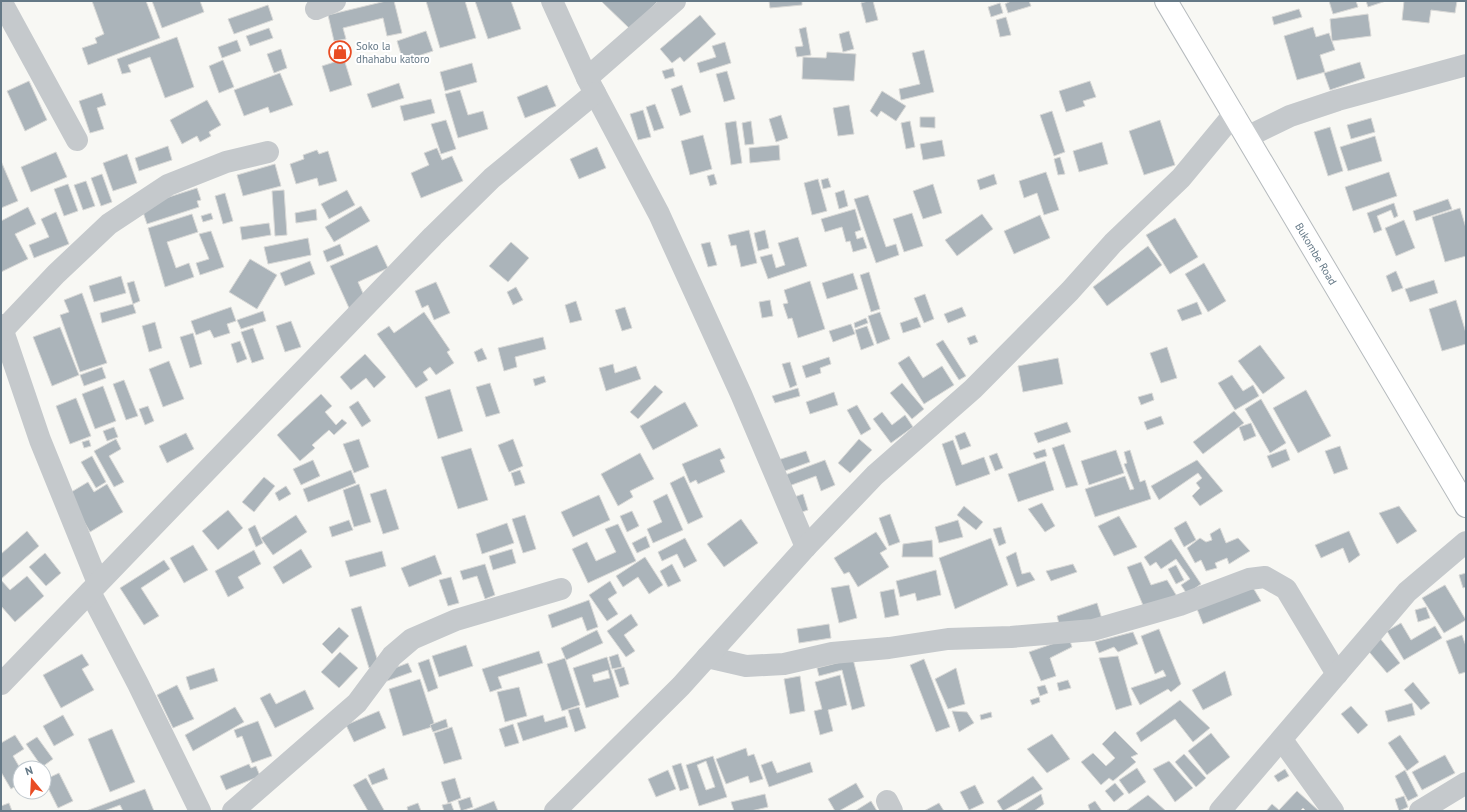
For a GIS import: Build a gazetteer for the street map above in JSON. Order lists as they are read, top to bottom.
{
  "streets": {
    "main road": ["Bukombe Road"]
  },
  "places": {
    "shop": ["Soko la dhahabu katoro"]
  },
  "north": "top"
}
